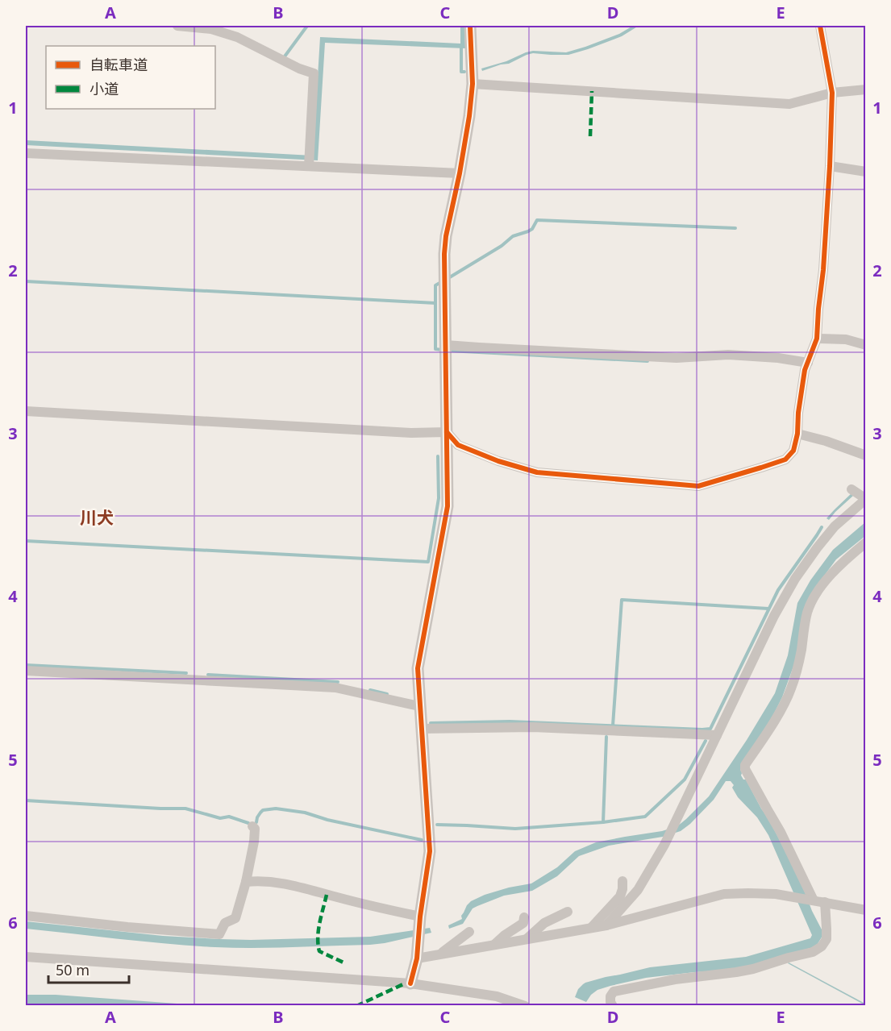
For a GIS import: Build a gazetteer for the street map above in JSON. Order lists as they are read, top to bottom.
{
  "districts": ["川犬"],
  "legend": ["自転車道", "小道"],
  "scale_bar": "50 m",
  "grid": {
    "columns": [
      "A",
      "B",
      "C",
      "D",
      "E"
    ],
    "rows": [
      "1",
      "2",
      "3",
      "4",
      "5",
      "6"
    ]
  }
}
